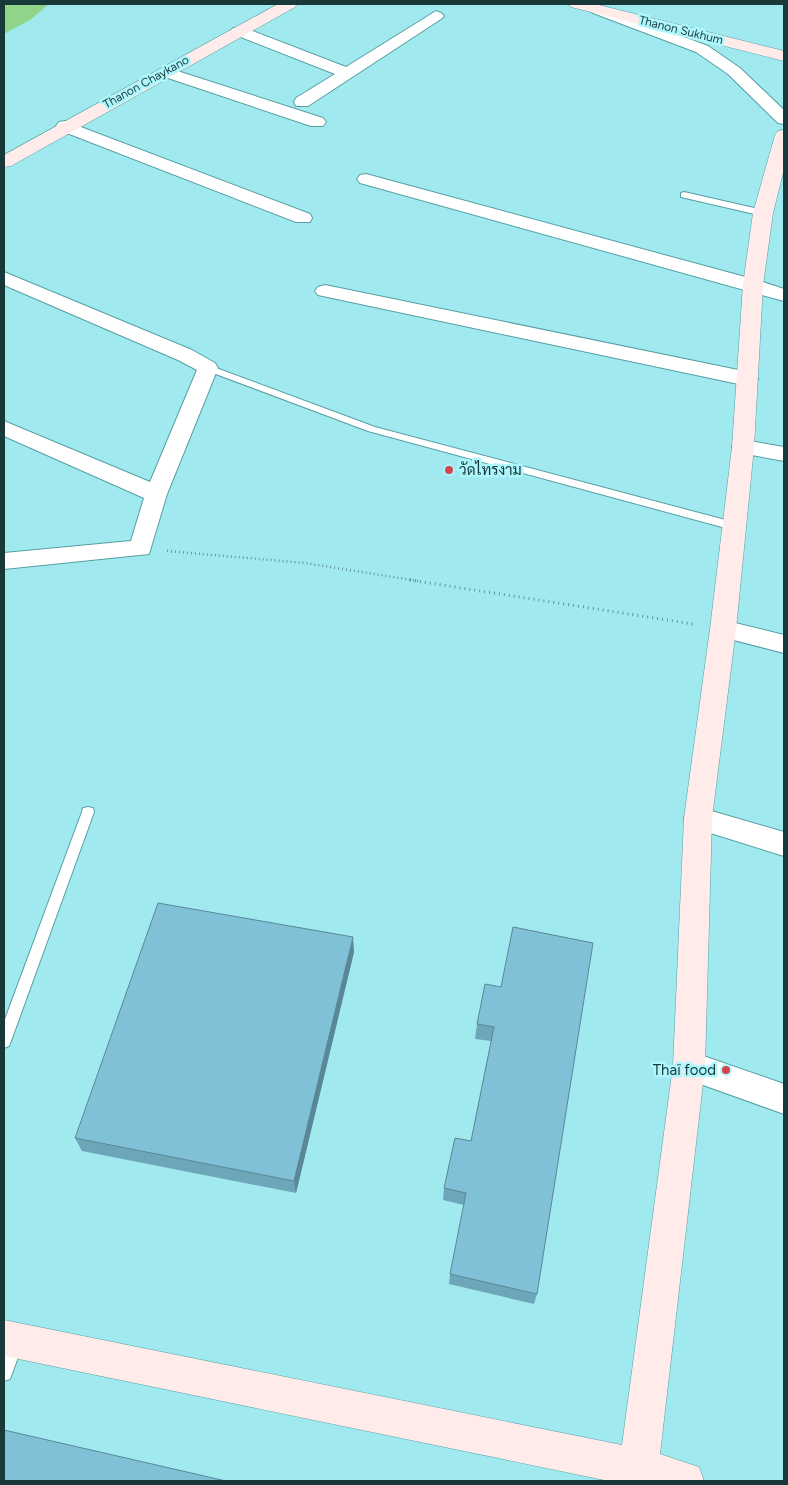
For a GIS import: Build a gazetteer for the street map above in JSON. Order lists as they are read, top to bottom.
{
  "streets": {
    "street": ["Thanon Sukhum", "Thanon Chaykano"]
  },
  "places": ["วัดไทรงาม", "Thaï food"]
}
